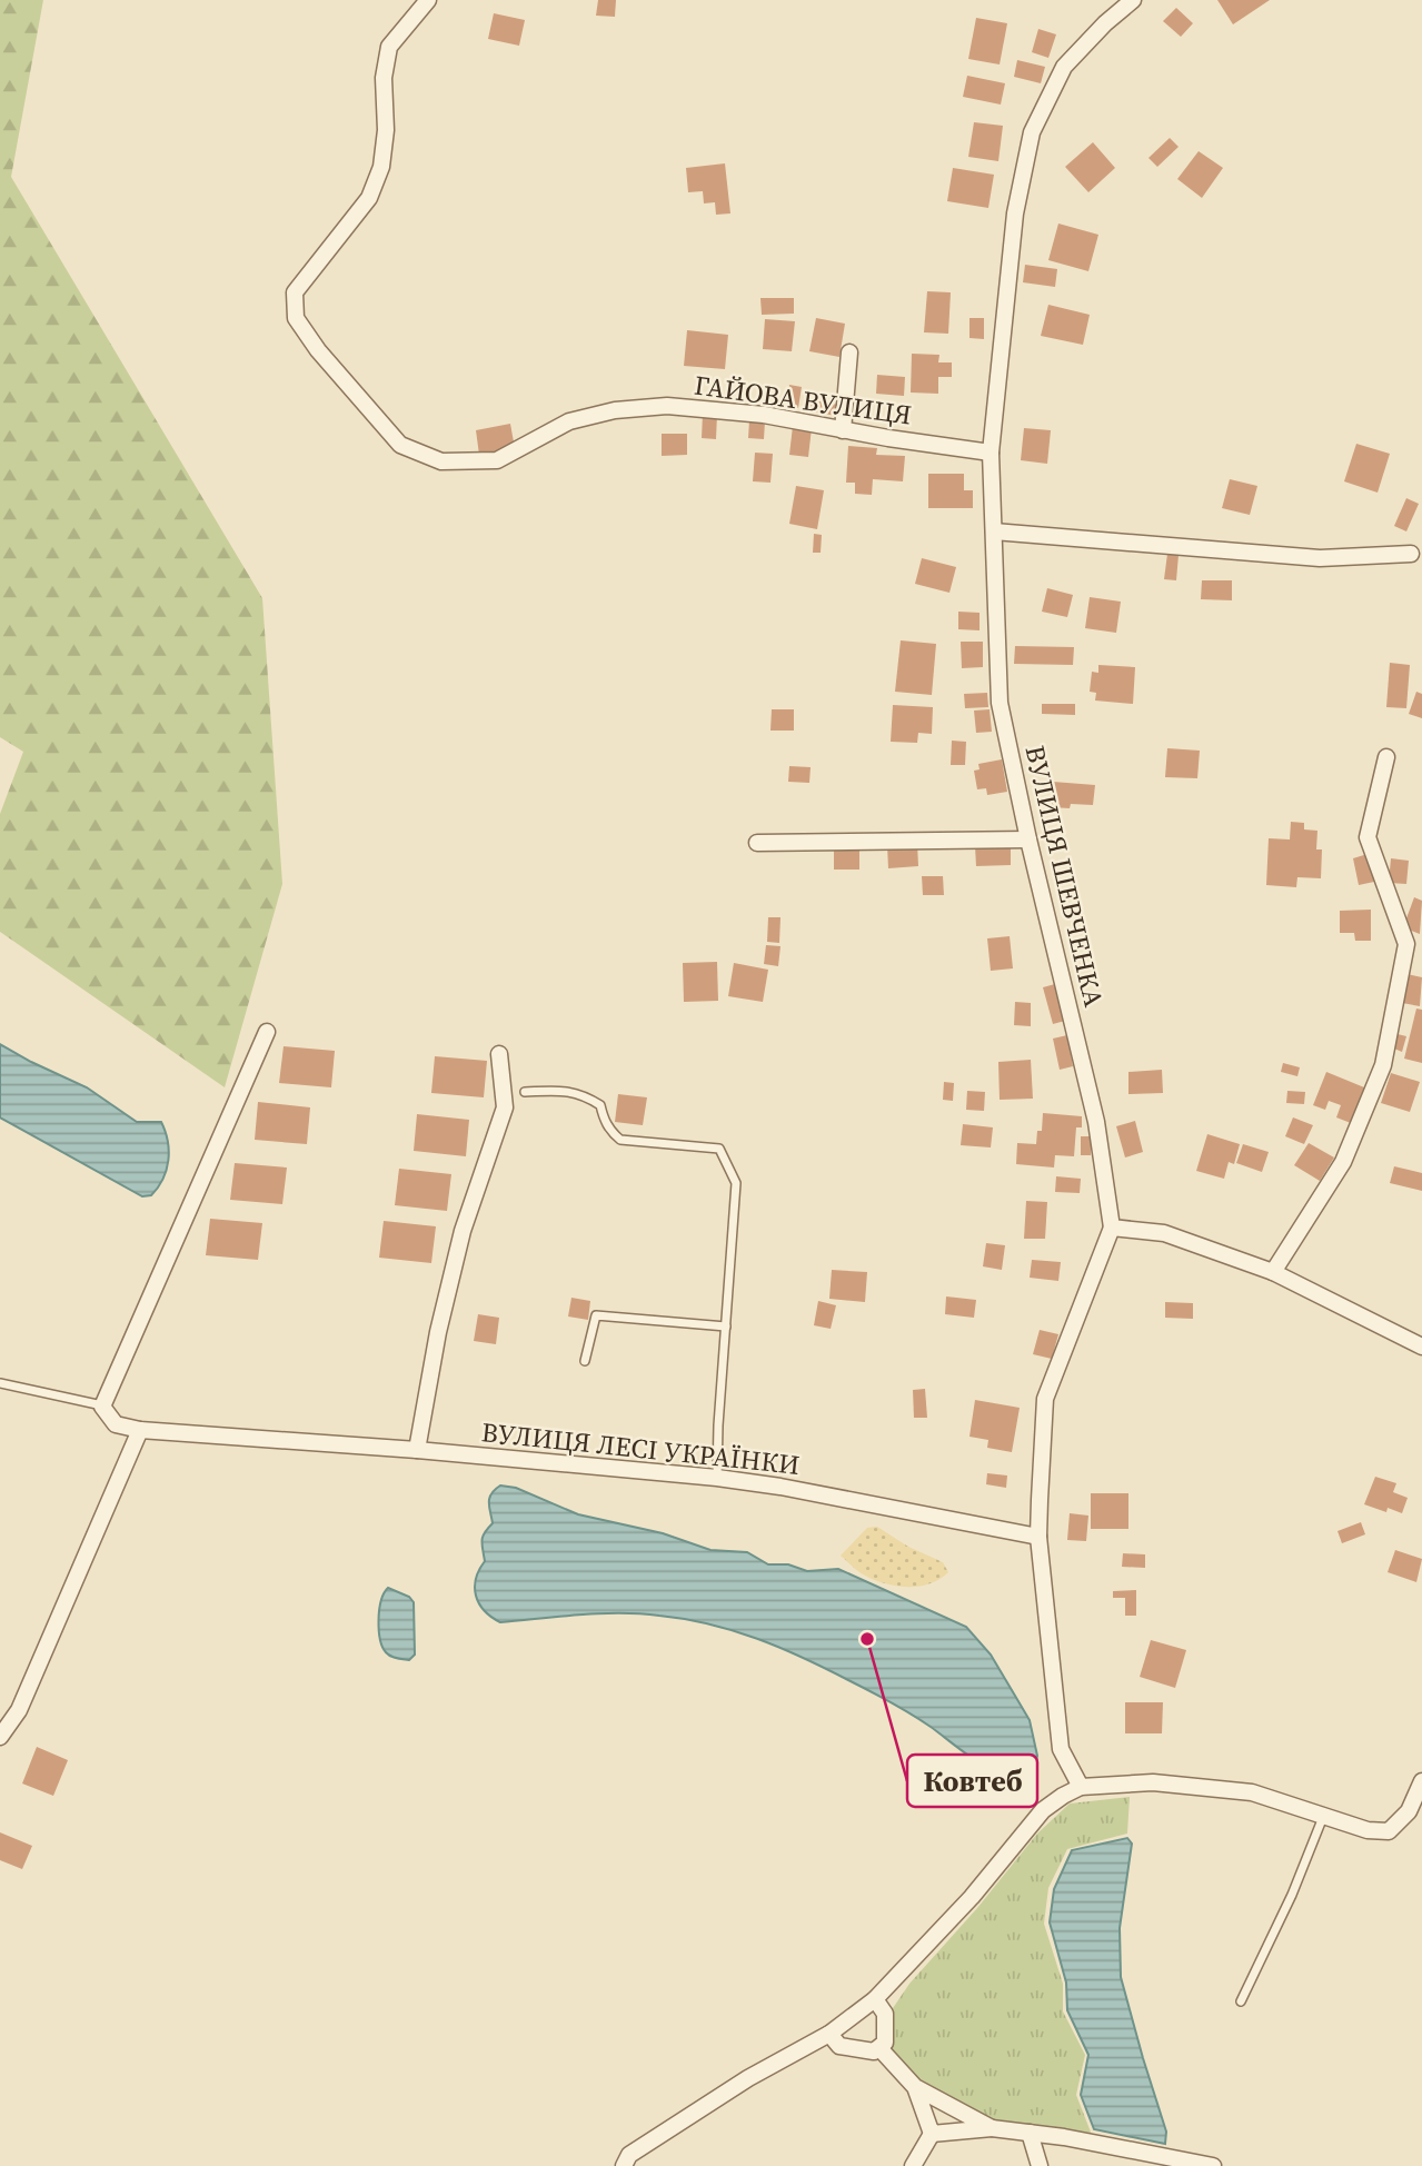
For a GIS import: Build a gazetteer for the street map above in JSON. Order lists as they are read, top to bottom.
{
  "streets": {
    "street": ["ГАЙОВА ВУЛИЦЯ", "ВУЛИЦЯ ШЕВЧЕНКА", "ВУЛИЦЯ ЛЕСІ УКРАЇНКИ"]
  },
  "crossings": [
    ["ГАЙОВА ВУЛИЦЯ", "ВУЛИЦЯ ШЕВЧЕНКА"],
    ["ВУЛИЦЯ ШЕВЧЕНКА", "ВУЛИЦЯ ЛЕСІ УКРАЇНКИ"]
  ],
  "places": ["Ковтеб"]
}
